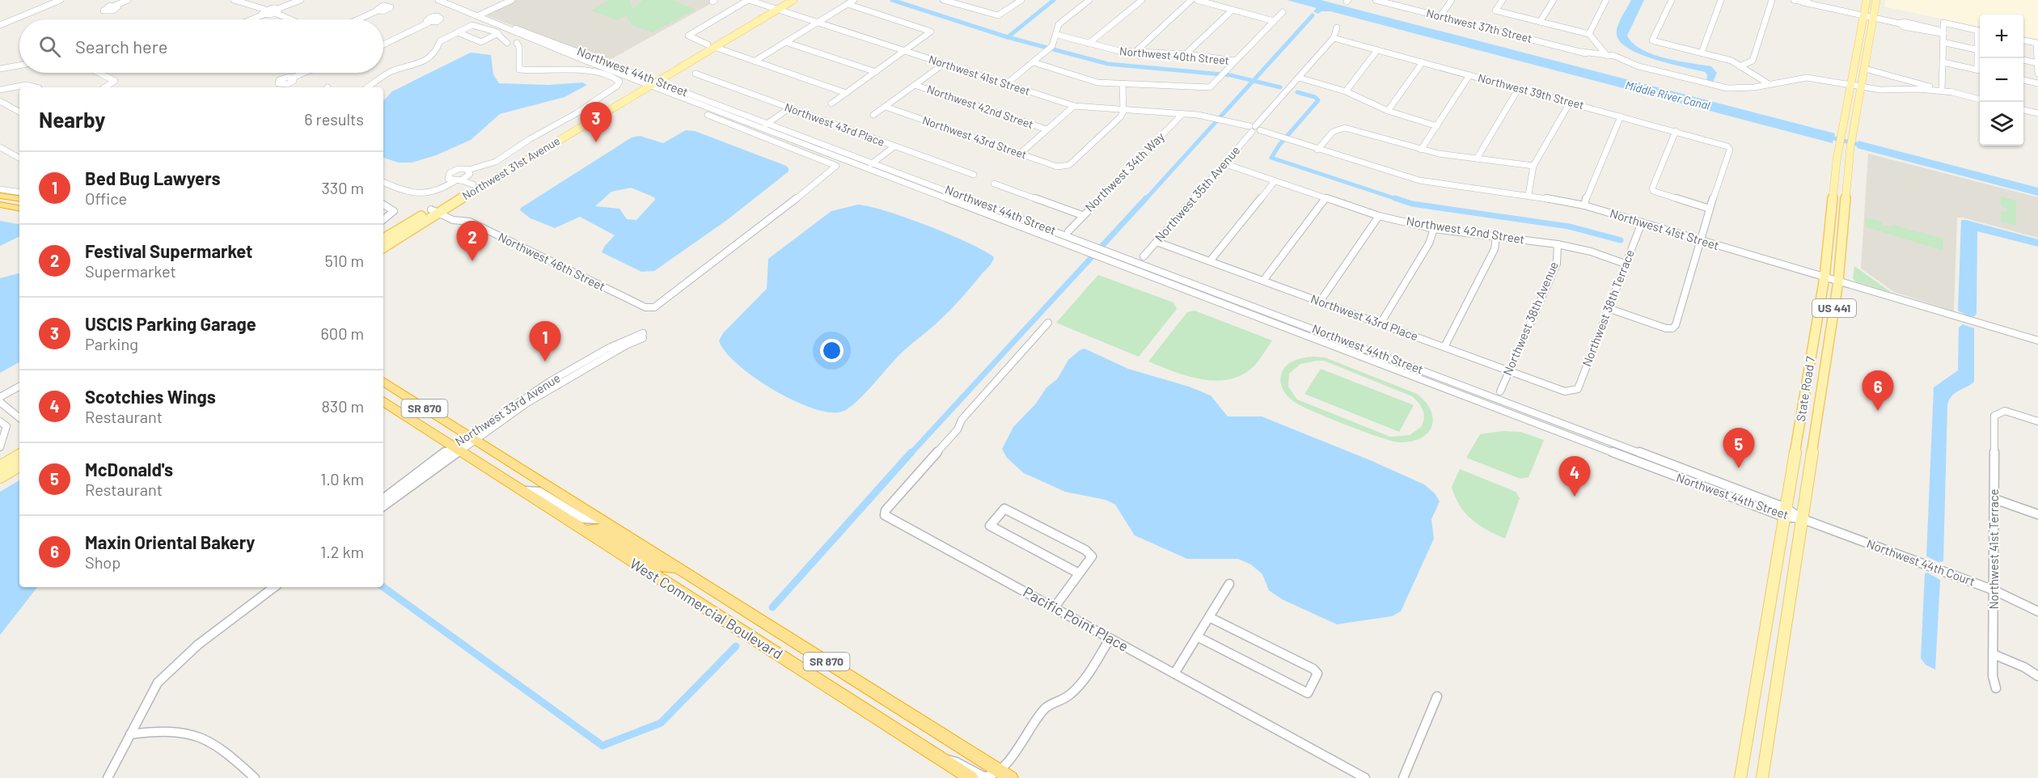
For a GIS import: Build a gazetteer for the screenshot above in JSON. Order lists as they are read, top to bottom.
{
  "streets": {
    "highway": ["SR 870", "West Commercial Boulevard"],
    "main road": ["Northwest 31st Avenue", "US 441", "State Road 7"],
    "street": [
      "Northwest 37th Street",
      "Northwest 40th Street",
      "Northwest 44th Street",
      "Northwest 41st Street",
      "Northwest 39th Street",
      "Northwest 42nd Street",
      "Northwest 43rd Place",
      "Northwest 43rd Street",
      "Northwest 34th Way",
      "Northwest 35th Avenue",
      "Northwest 46th Street",
      "Northwest 38th Terrace",
      "Northwest 38th Avenue",
      "Northwest 33rd Avenue",
      "Northwest 41st Terrace",
      "Northwest 44th Court",
      "Pacific Point Place"
    ]
  },
  "crossings": [
    ["Northwest 37th Street", "State Road 7"],
    ["Northwest 44th Street", "Northwest 31st Avenue"],
    ["Northwest 44th Street", "Northwest 34th Way"],
    ["Northwest 44th Street", "State Road 7"],
    ["Northwest 44th Street", "Northwest 44th Court"],
    ["Northwest 41st Street", "Northwest 43rd Street"],
    ["Northwest 41st Street", "Northwest 31st Avenue"],
    ["Northwest 41st Street", "Northwest 34th Way"],
    ["Northwest 41st Street", "Northwest 35th Avenue"],
    ["Northwest 41st Street", "Northwest 38th Terrace"],
    ["Northwest 41st Street", "State Road 7"],
    ["Northwest 39th Street", "Northwest 35th Avenue"],
    ["Northwest 42nd Street", "Northwest 35th Avenue"],
    ["Northwest 42nd Street", "Northwest 38th Terrace"],
    ["Northwest 42nd Street", "Northwest 38th Avenue"],
    ["Northwest 43rd Place", "Northwest 35th Avenue"],
    ["Northwest 43rd Place", "Northwest 38th Terrace"],
    ["Northwest 43rd Place", "Northwest 38th Avenue"],
    ["Northwest 31st Avenue", "Northwest 46th Street"],
    ["State Road 7", "Northwest 44th Court"],
    ["Northwest 33rd Avenue", "West Commercial Boulevard"],
    ["Northwest 41st Terrace", "Northwest 44th Court"]
  ],
  "water": ["Middle River Canal"],
  "page": {
    "map_buttons": ["+", "−"],
    "search": "Search here",
    "heading": ["Nearby", "6 results"],
    "pins": [
      "3",
      "2",
      "1",
      "6",
      "5",
      "4"
    ],
    "list": [
      {
        "mark": "1",
        "name": "Bed Bug Lawyers",
        "note": "Office",
        "value": "330 m"
      },
      {
        "mark": "2",
        "name": "Festival Supermarket",
        "note": "Supermarket",
        "value": "510 m"
      },
      {
        "mark": "3",
        "name": "USCIS Parking Garage",
        "note": "Parking",
        "value": "600 m"
      },
      {
        "mark": "4",
        "name": "Scotchies Wings",
        "note": "Restaurant",
        "value": "830 m"
      },
      {
        "mark": "5",
        "name": "McDonald's",
        "note": "Restaurant",
        "value": "1.0 km"
      },
      {
        "mark": "6",
        "name": "Maxin Oriental Bakery",
        "note": "Shop",
        "value": "1.2 km"
      }
    ]
  }
}
